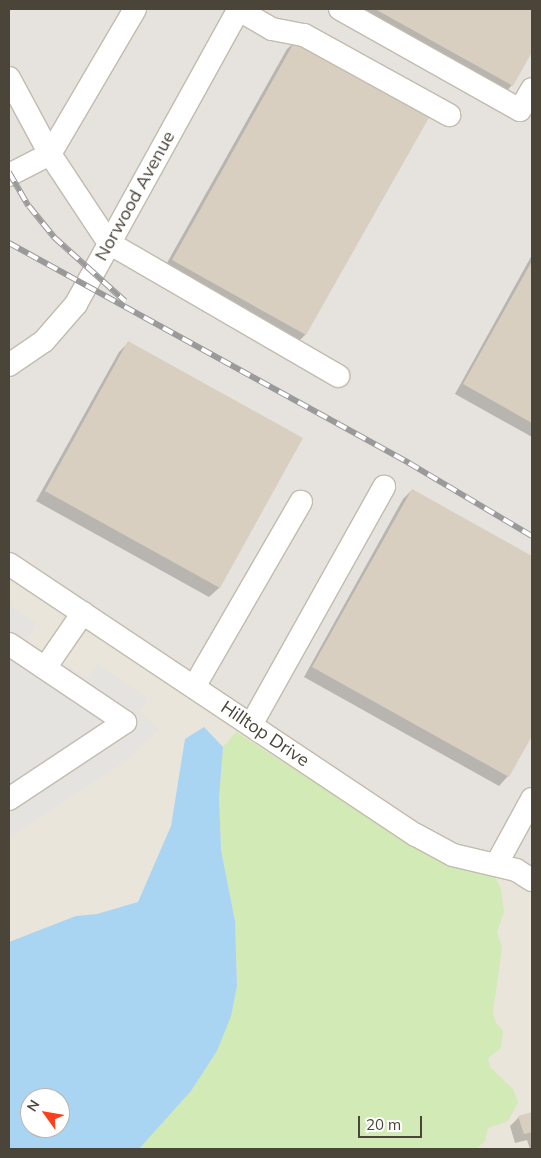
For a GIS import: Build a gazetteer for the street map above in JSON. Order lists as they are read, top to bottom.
{
  "streets": {
    "street": ["Norwood Avenue", "Hilltop Drive"]
  },
  "scale_bar": "20 m",
  "north": "top left"
}
